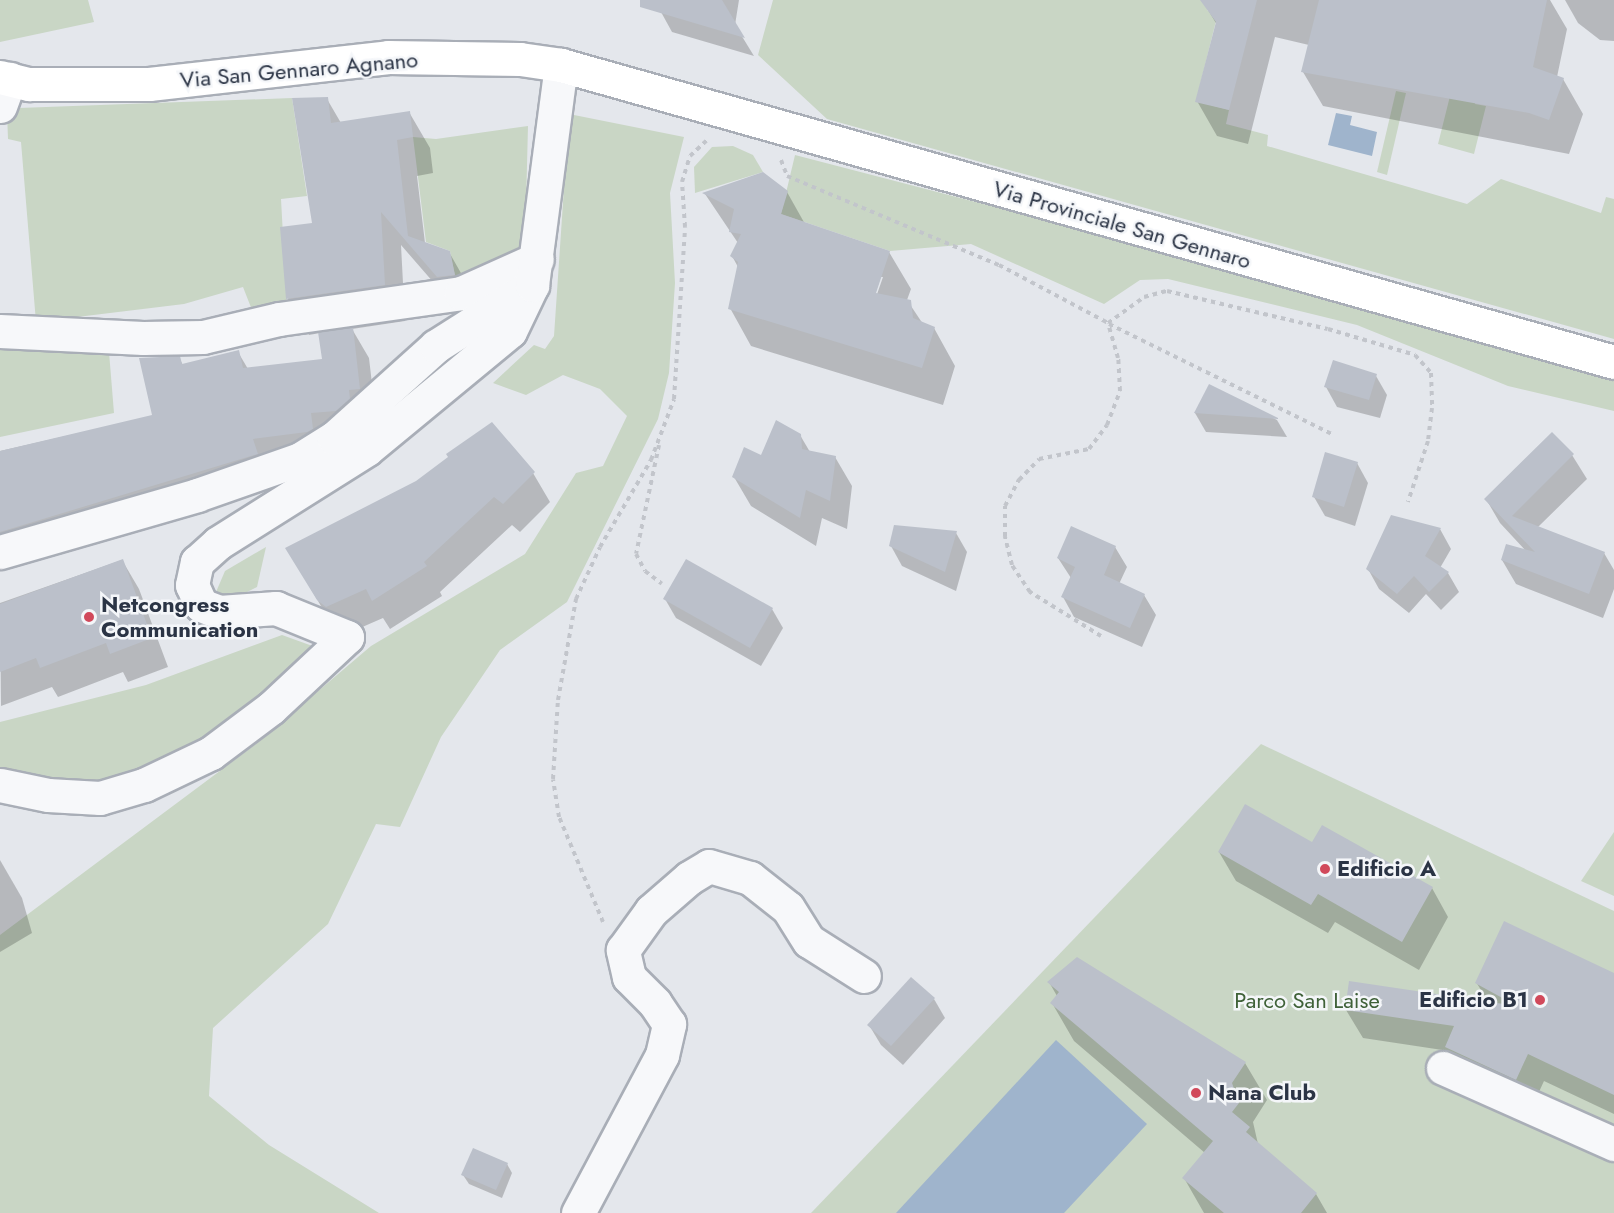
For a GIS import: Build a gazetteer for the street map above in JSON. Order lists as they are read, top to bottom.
{
  "streets": {
    "main road": ["Via San Gennaro Agnano", "Via Provinciale San Gennaro"]
  },
  "crossings": [
    ["Via San Gennaro Agnano", "Via Provinciale San Gennaro"]
  ],
  "parks": ["Parco San Laise"],
  "places": [
    "Netcongress Communication",
    "Edificio A",
    "Edificio B1",
    "Nana Club"
  ]
}
